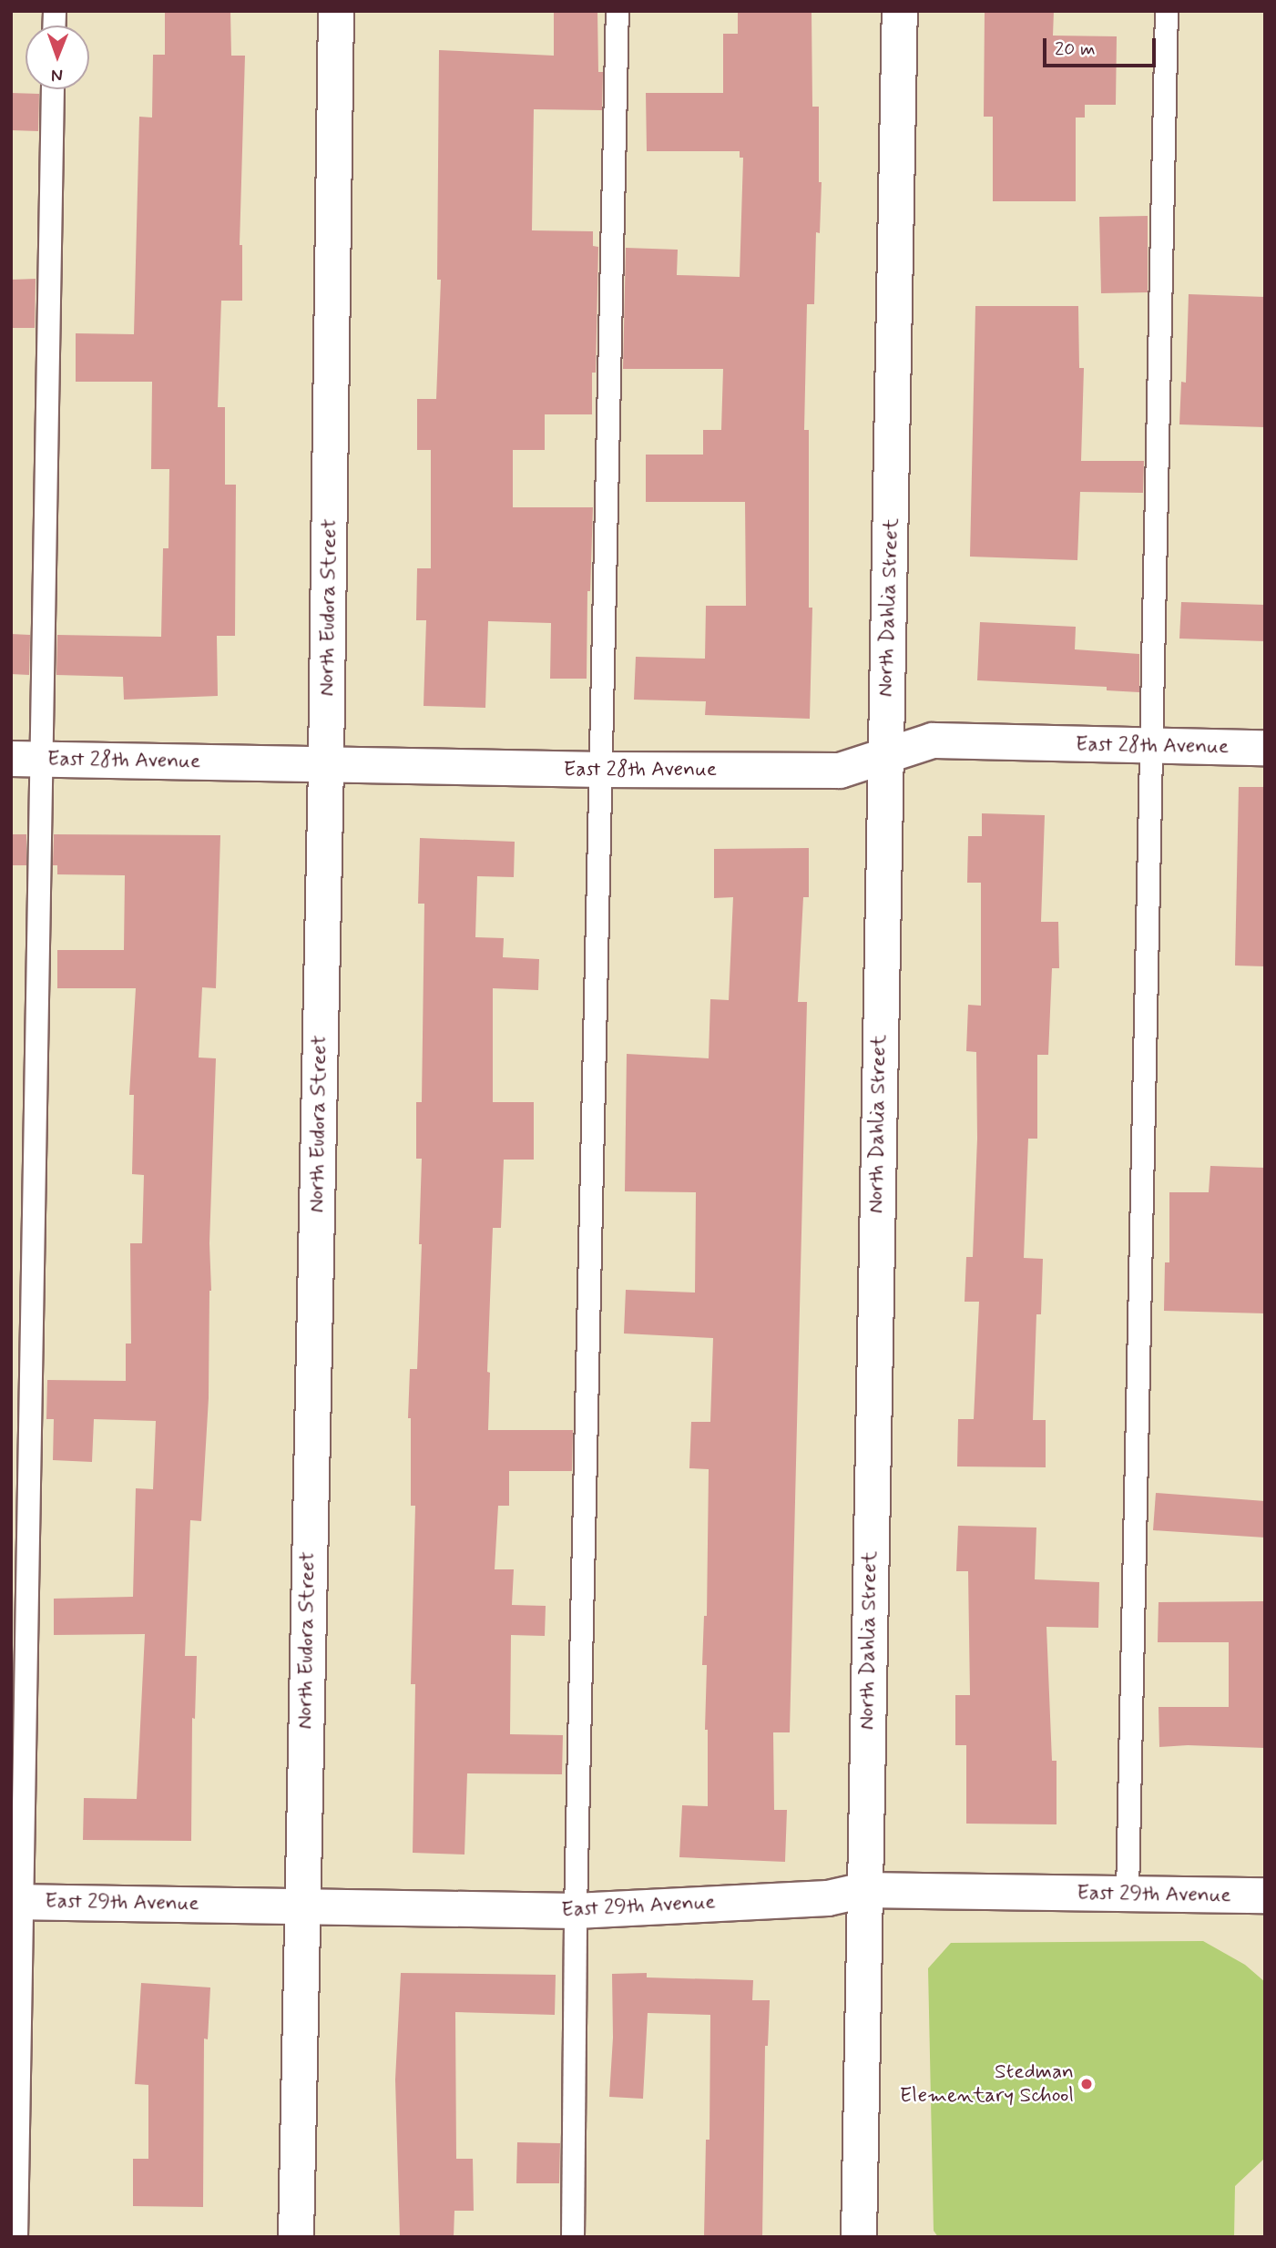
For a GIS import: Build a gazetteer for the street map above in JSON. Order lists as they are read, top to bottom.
{
  "streets": {
    "street": [
      "North Eudora Street",
      "North Dahlia Street",
      "East 28th Avenue",
      "East 29th Avenue"
    ]
  },
  "crossings": [
    ["North Eudora Street", "East 28th Avenue"],
    ["North Eudora Street", "East 29th Avenue"],
    ["North Dahlia Street", "East 28th Avenue"],
    ["North Dahlia Street", "East 29th Avenue"]
  ],
  "places": ["Stedman Elementary School"],
  "scale_bar": "20 m",
  "north": "bottom"
}
